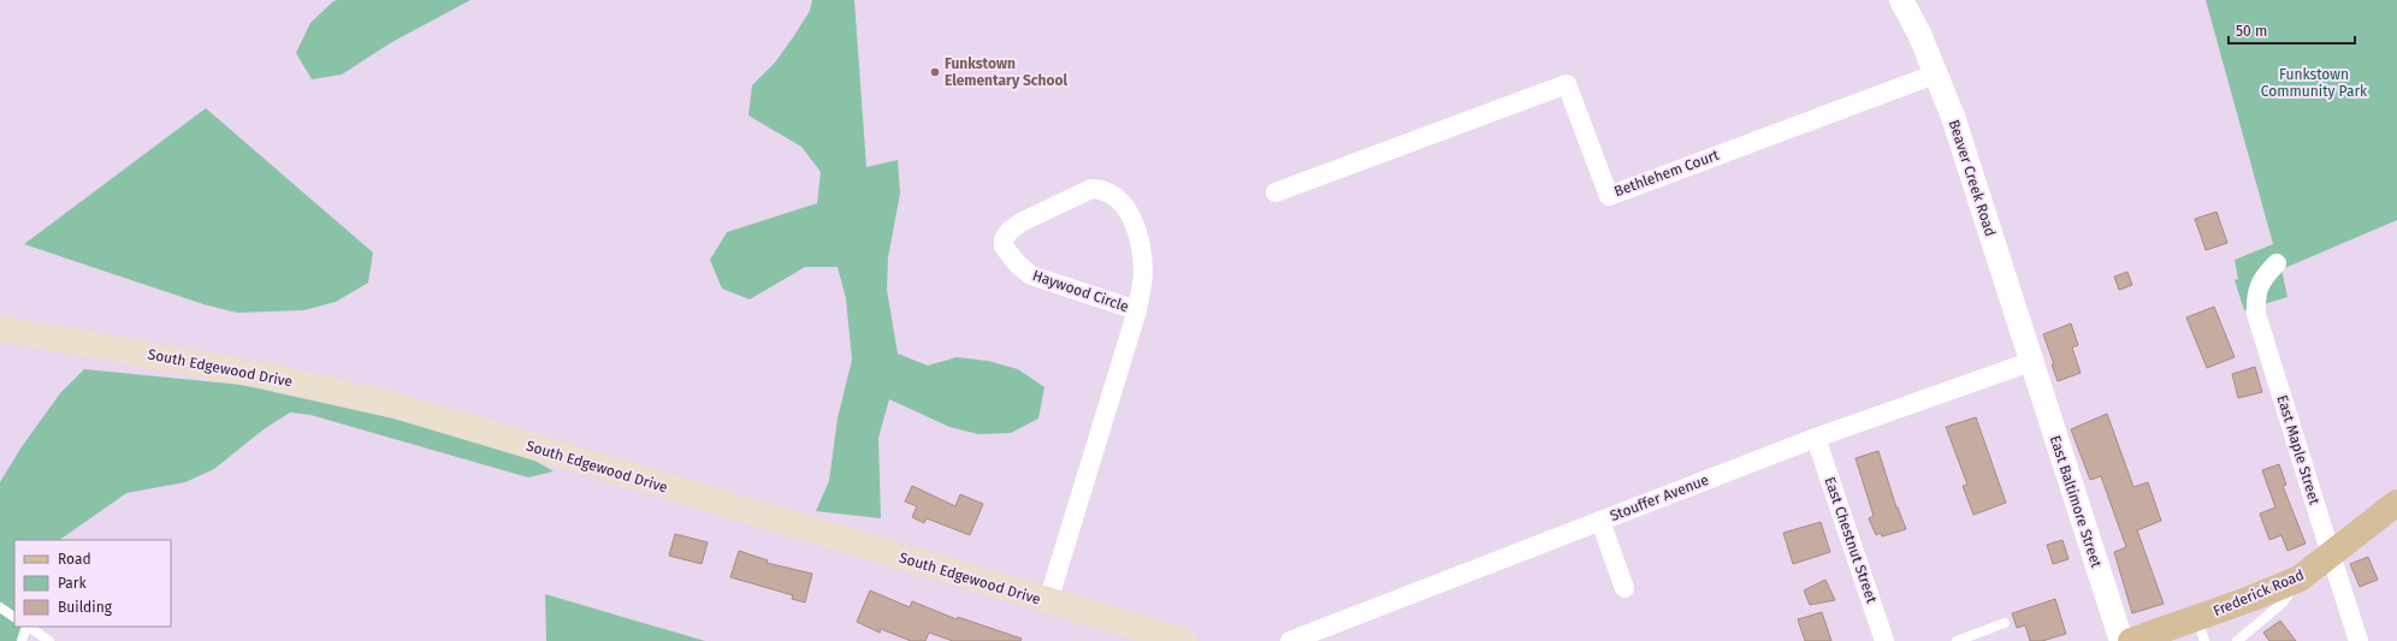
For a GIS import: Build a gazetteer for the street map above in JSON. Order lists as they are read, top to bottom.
{
  "streets": {
    "main road": ["South Edgewood Drive", "Frederick Road"],
    "street": [
      "Bethlehem Court",
      "Beaver Creek Road",
      "Haywood Circle",
      "East Maple Street",
      "Stouffer Avenue",
      "East Baltimore Street",
      "East Chestnut Street"
    ]
  },
  "crossings": [
    ["Bethlehem Court", "Beaver Creek Road"],
    ["Beaver Creek Road", "Stouffer Avenue"],
    ["Beaver Creek Road", "East Baltimore Street"],
    ["Haywood Circle", "South Edgewood Drive"],
    ["East Maple Street", "Frederick Road"],
    ["Stouffer Avenue", "East Baltimore Street"],
    ["Stouffer Avenue", "East Chestnut Street"]
  ],
  "parks": ["Funkstown Community Park"],
  "places": ["Funkstown Elementary School"],
  "legend": ["Road", "Park", "Building"],
  "scale_bar": "50 m"
}
